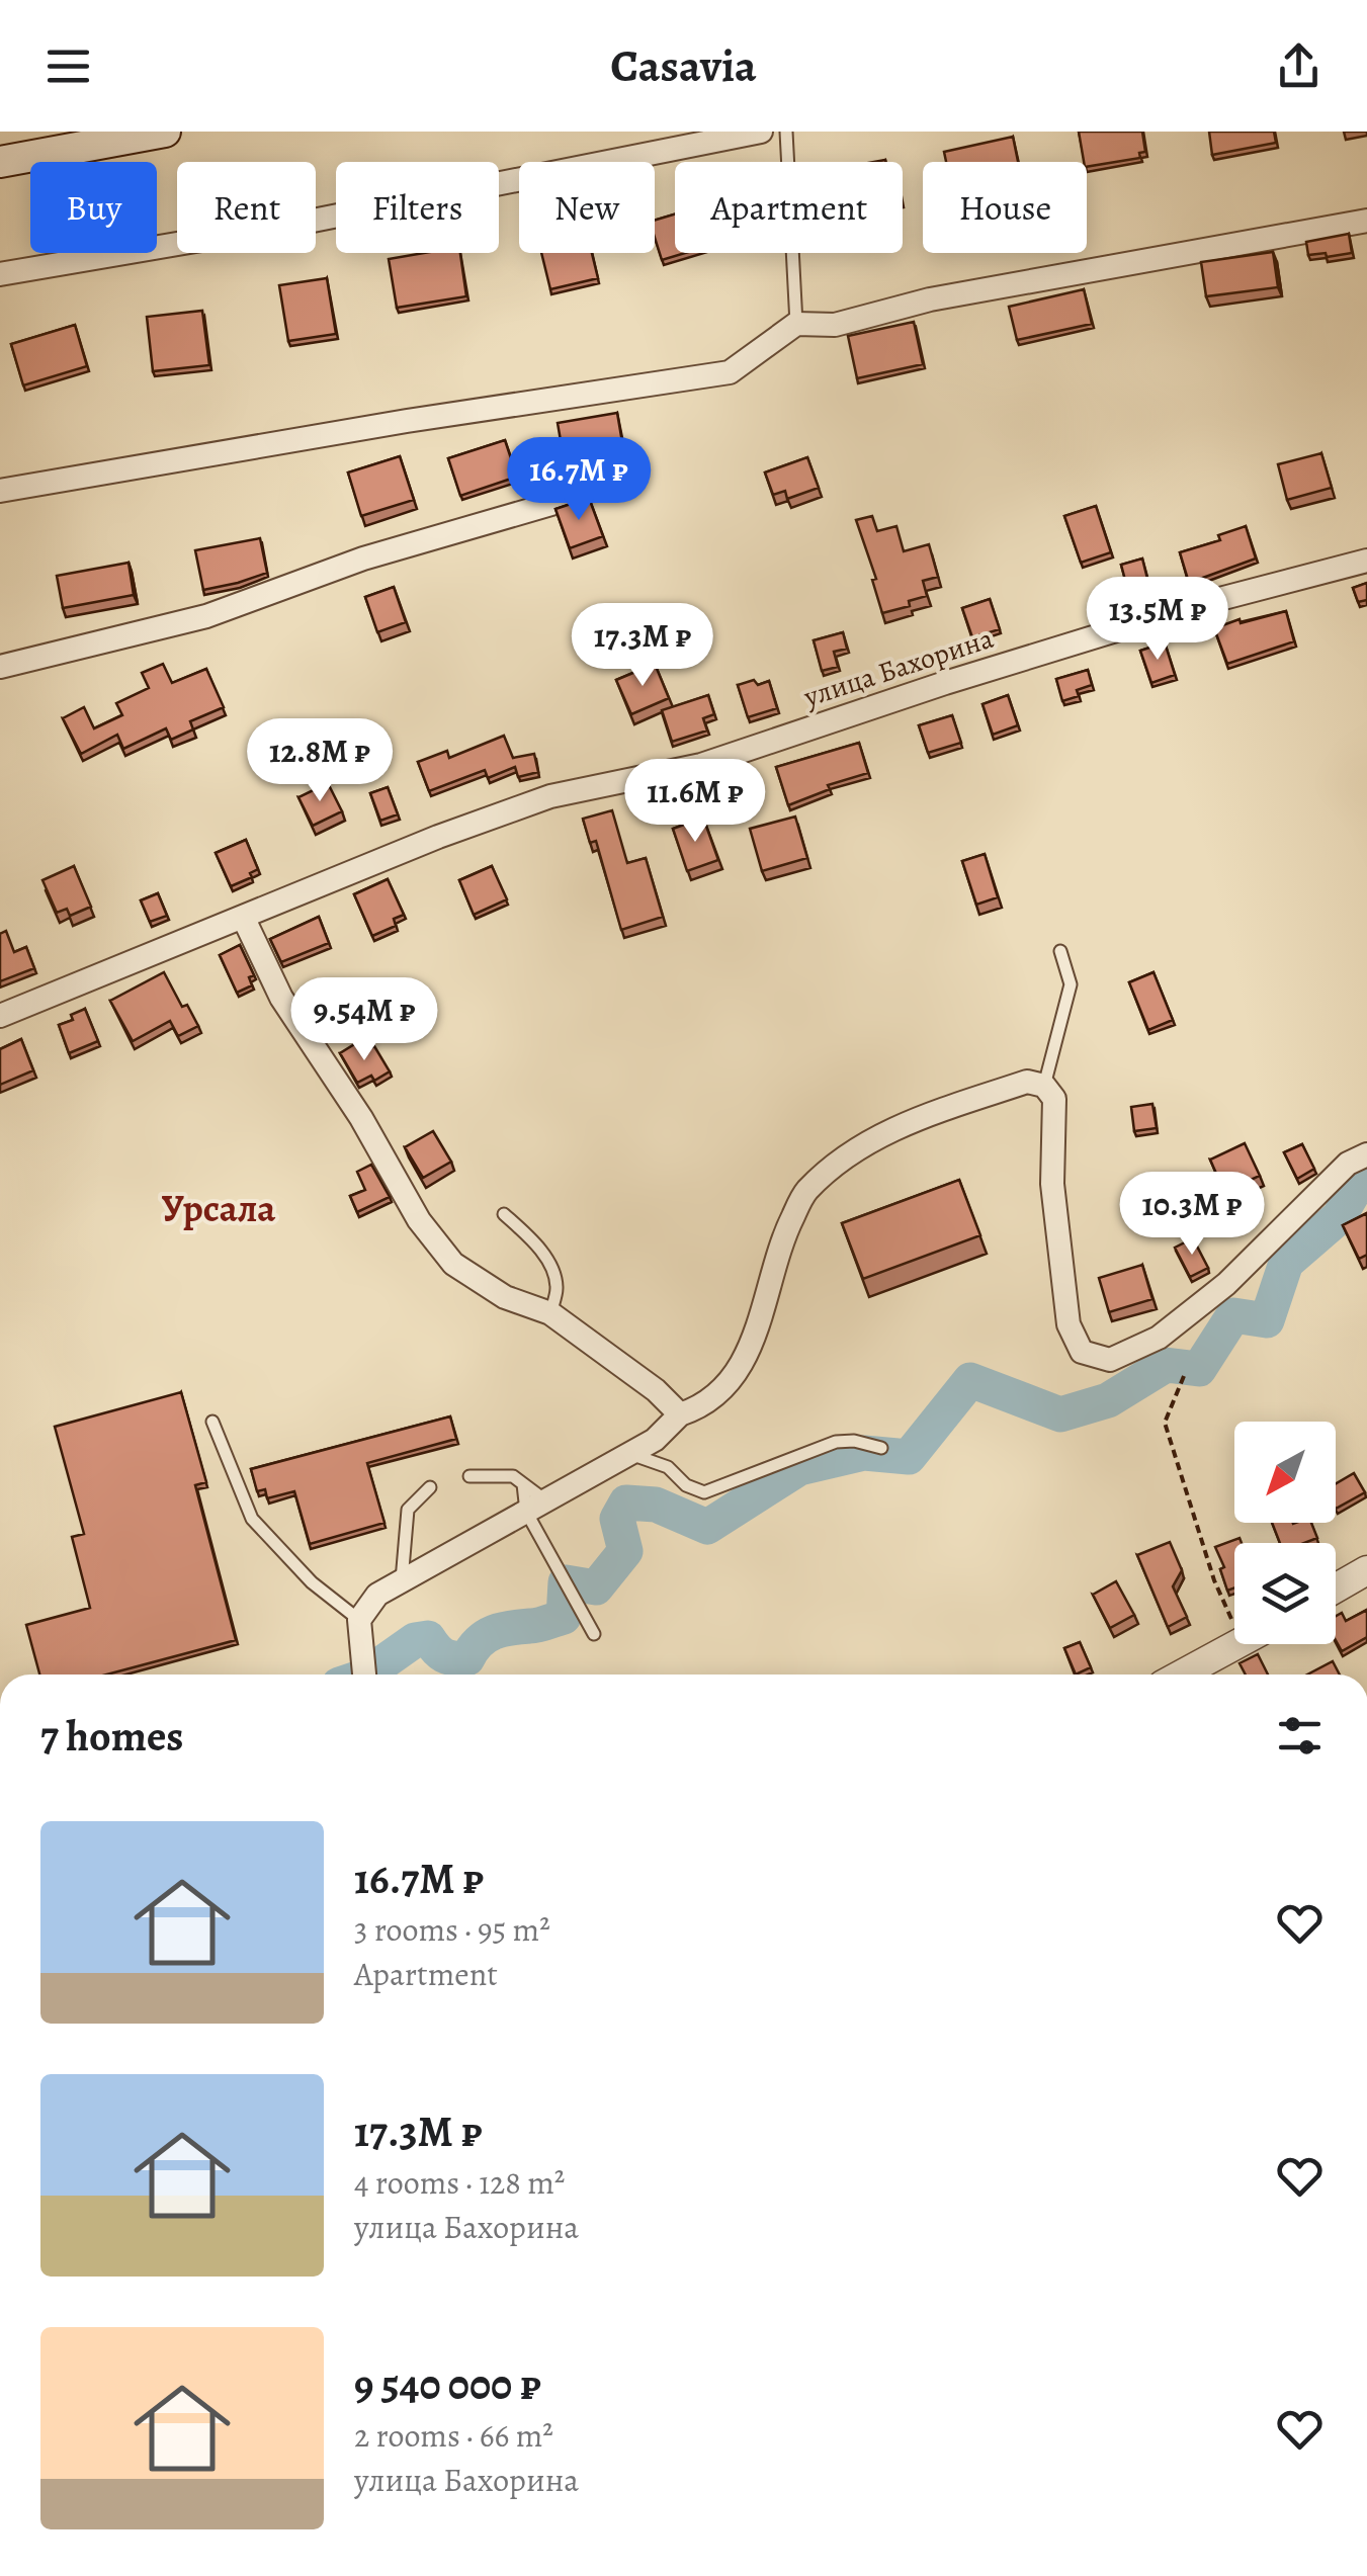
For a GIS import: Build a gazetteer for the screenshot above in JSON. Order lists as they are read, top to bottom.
{
  "streets": {
    "street": ["улица Бахорина"]
  },
  "districts": ["Урсала"],
  "north": "bottom left",
  "page": {
    "header": "Casavia",
    "chip": [
      "Buy",
      "Rent",
      "Filters",
      "New",
      "Apartment",
      "House"
    ],
    "price": [
      "16.7M ₽",
      "13.5M ₽",
      "17.3M ₽",
      "12.8M ₽",
      "11.6M ₽",
      "9.54M ₽",
      "10.3M ₽"
    ],
    "heading": "7 homes",
    "list": [
      {
        "name": "16.7M ₽",
        "note": "3 rooms · 95 m² · Apartment"
      },
      {
        "name": "17.3M ₽",
        "note": "4 rooms · 128 m² · улица Бахорина"
      },
      {
        "name": "9 540 000 ₽",
        "note": "2 rooms · 66 m² · улица Бахорина"
      }
    ]
  }
}
